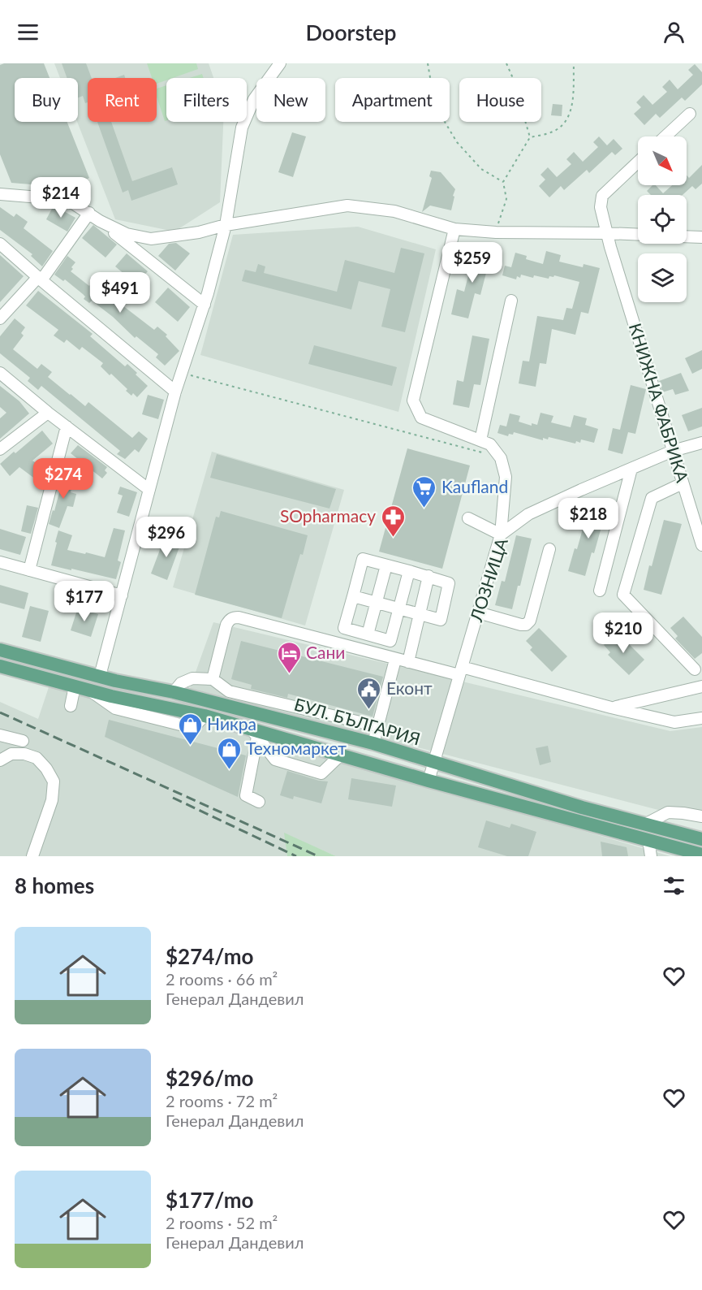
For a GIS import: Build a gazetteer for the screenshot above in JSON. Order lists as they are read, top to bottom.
{
  "streets": {
    "main road": ["БУЛ. БЪЛГАРИЯ"],
    "street": ["КНИЖНА ФАБРИКА", "ЛОЗНИЦА"]
  },
  "crossings": [
    ["КНИЖНА ФАБРИКА", "ЛОЗНИЦА"],
    ["ЛОЗНИЦА", "БУЛ. БЪЛГАРИЯ"]
  ],
  "places": {
    "supermarket": ["Kaufland"],
    "pharmacy": ["SOpharmacy"],
    "hotel": ["Сани"],
    "public building": ["Еконт"],
    "shop": ["Никра", "Техномаркет"]
  },
  "north": "bottom right",
  "page": {
    "header": "Doorstep",
    "chip": [
      "Buy",
      "Rent",
      "Filters",
      "New",
      "Apartment",
      "House"
    ],
    "price": [
      "$214",
      "$259",
      "$491",
      "$274",
      "$218",
      "$296",
      "$177",
      "$210"
    ],
    "heading": "8 homes",
    "list": [
      {
        "name": "$274/mo",
        "note": "2 rooms · 66 m² · Генерал Дандевил"
      },
      {
        "name": "$296/mo",
        "note": "2 rooms · 72 m² · Генерал Дандевил"
      },
      {
        "name": "$177/mo",
        "note": "2 rooms · 52 m² · Генерал Дандевил"
      }
    ]
  }
}
